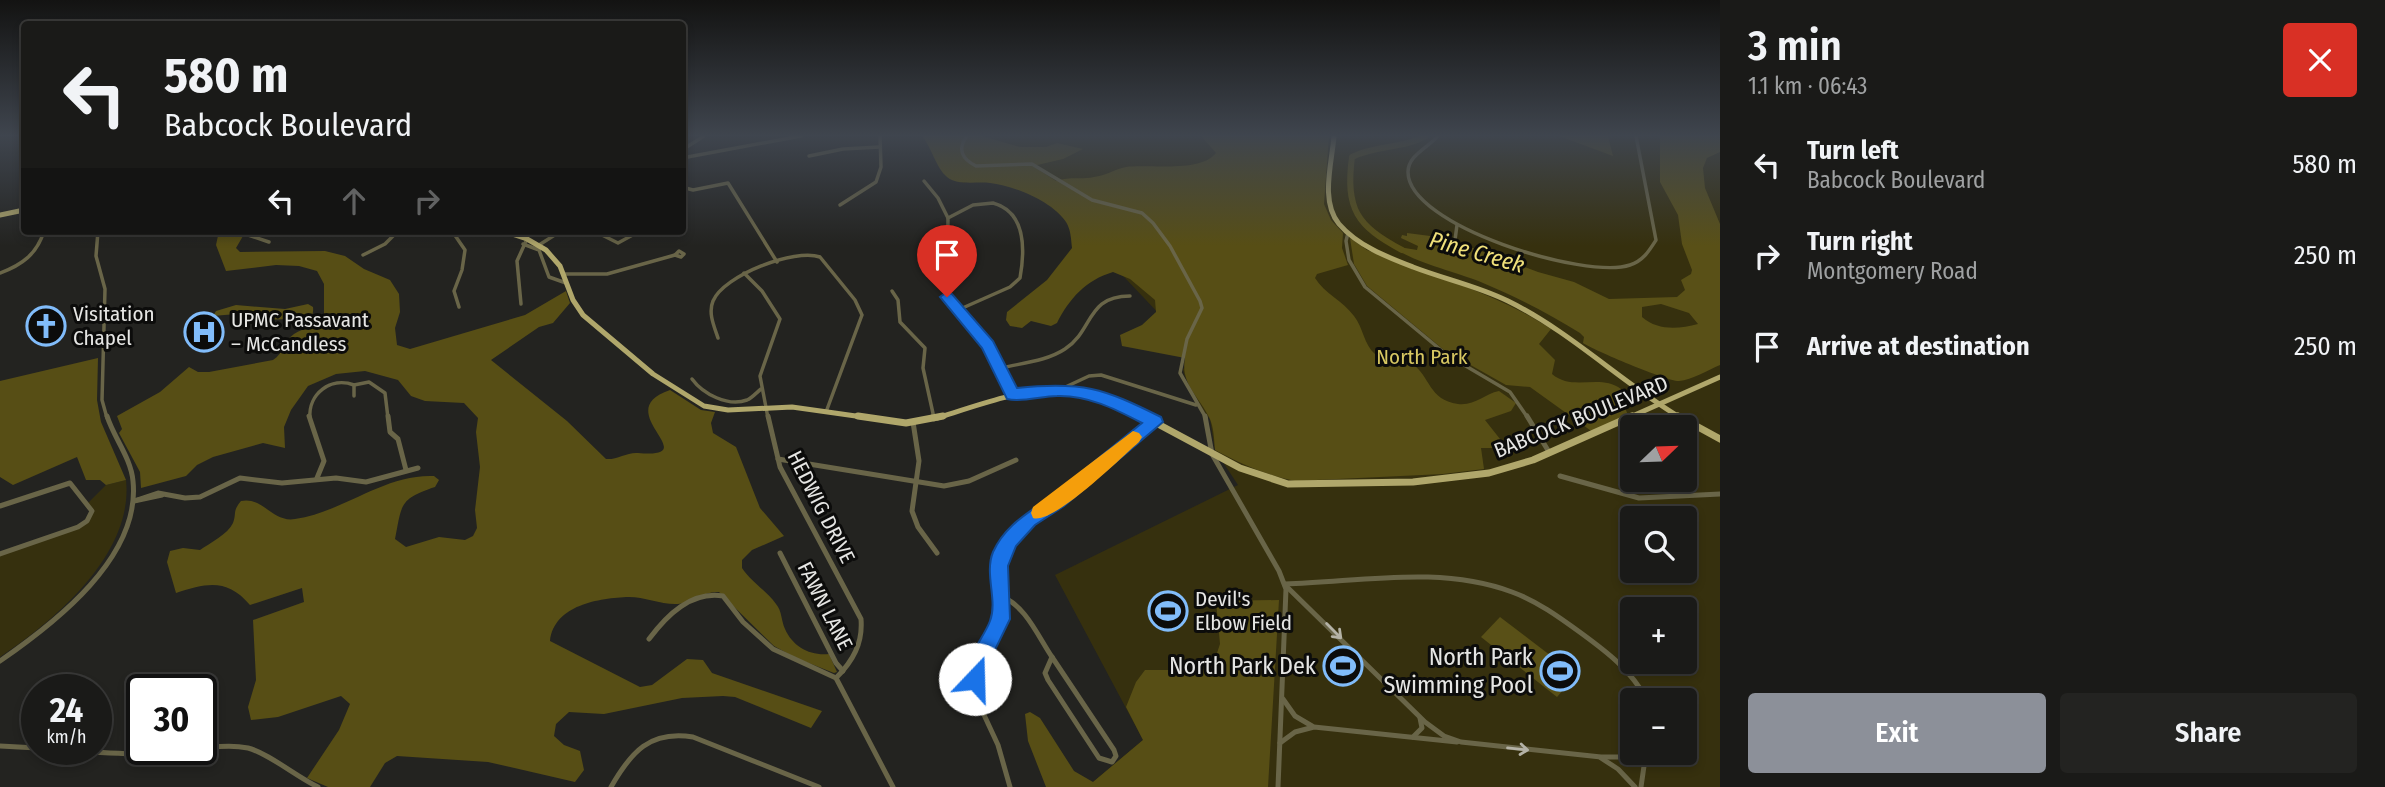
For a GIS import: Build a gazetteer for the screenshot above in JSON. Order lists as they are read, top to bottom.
{
  "streets": {
    "main road": ["BABCOCK BOULEVARD"],
    "street": ["HEDWIG DRIVE", "FAWN LANE"]
  },
  "crossings": [
    ["BABCOCK BOULEVARD", "HEDWIG DRIVE"],
    ["HEDWIG DRIVE", "FAWN LANE"]
  ],
  "water": ["Pine Creek"],
  "parks": ["North Park"],
  "places": {
    "church": ["Visitation Chapel"],
    "hospital": ["UPMC Passavant – McCandless"],
    "sports": ["Devil's Elbow Field", "North Park Dek", "North Park Swimming Pool"]
  },
  "north": "top right",
  "page": {
    "heading": ["3 min", "1.1 km · 06:43"],
    "turn": ["580 m", "Babcock Boulevard"],
    "list": [
      {
        "name": "Turn left",
        "note": "Babcock Boulevard",
        "value": "580 m"
      },
      {
        "name": "Turn right",
        "note": "Montgomery Road",
        "value": "250 m"
      },
      {
        "name": "Arrive at destination",
        "value": "250 m"
      }
    ],
    "map_buttons": ["+", "−"],
    "speed": "24 km/h",
    "limit": "30",
    "buttons": ["Exit", "Share"]
  }
}
